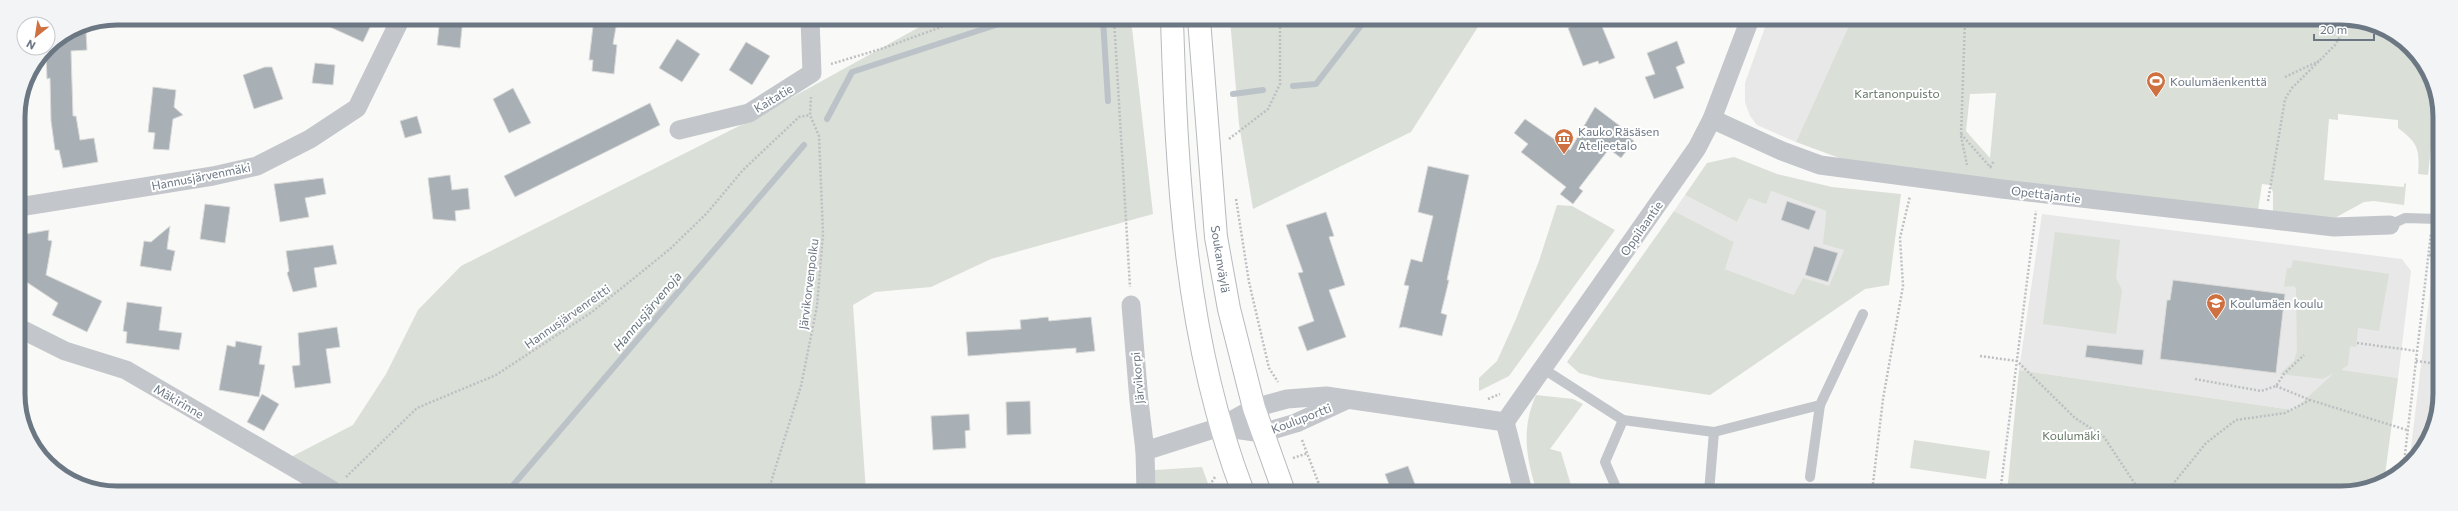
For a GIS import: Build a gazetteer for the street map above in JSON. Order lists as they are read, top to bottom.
{
  "streets": {
    "main road": ["Soukanväylä"],
    "street": [
      "Kaitatie",
      "Hannusjärvenmäki",
      "Opettajantie",
      "Oppilaantie",
      "Järvikorpi",
      "Mäkirinne",
      "Kouluportti"
    ],
    "path": ["Järvikorvenpolku", "Hannusjärvenreitti"]
  },
  "crossings": [
    ["Kaitatie", "Järvikorvenpolku"],
    ["Opettajantie", "Oppilaantie"],
    ["Oppilaantie", "Kouluportti"],
    ["Soukanväylä", "Kouluportti"],
    ["Järvikorvenpolku", "Hannusjärvenreitti"]
  ],
  "water": ["Hannusjärvenoja"],
  "parks": ["Kartanonpuisto", "Koulumäki"],
  "places": {
    "sports": ["Koulumäenkenttä"],
    "museum": ["Kauko Räsäsen Ateljeetalo"],
    "school or university": ["Koulumäen koulu"]
  },
  "scale_bar": "20 m",
  "north": "bottom left"
}
